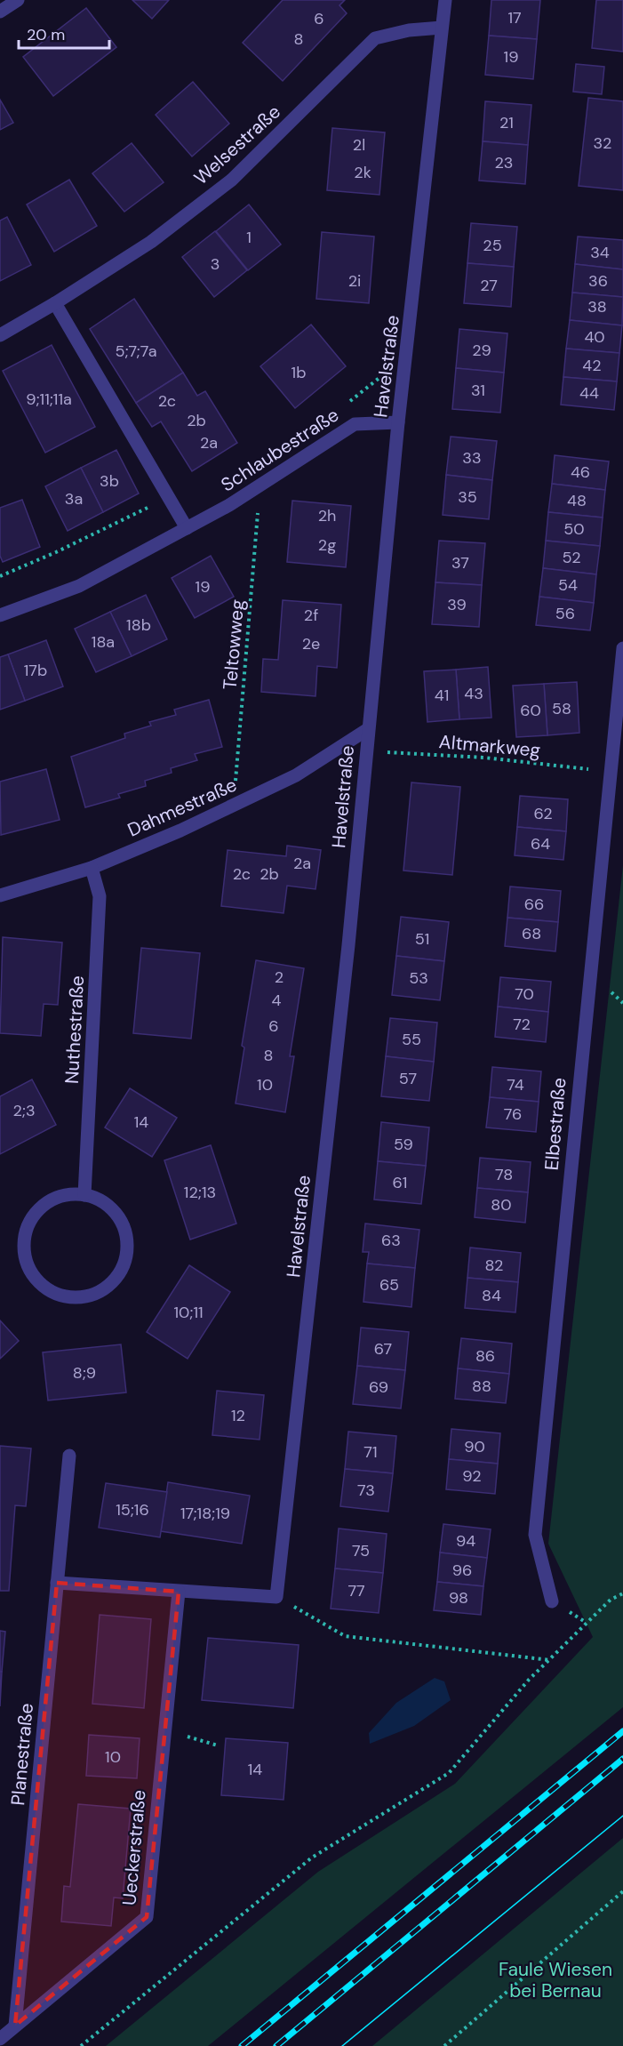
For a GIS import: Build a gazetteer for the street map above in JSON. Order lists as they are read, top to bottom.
{
  "streets": {
    "street": [
      "Welsestraße",
      "Havelstraße",
      "Schlaubestraße",
      "Dahmestraße",
      "Nuthestraße",
      "Elbestraße",
      "Planestraße",
      "Ueckerstraße"
    ],
    "path": ["Teltowweg", "Altmarkweg"]
  },
  "crossings": [
    ["Welsestraße", "Havelstraße"],
    ["Havelstraße", "Schlaubestraße"],
    ["Havelstraße", "Altmarkweg"],
    ["Havelstraße", "Dahmestraße"],
    ["Schlaubestraße", "Teltowweg"],
    ["Teltowweg", "Dahmestraße"],
    ["Altmarkweg", "Elbestraße"],
    ["Dahmestraße", "Nuthestraße"],
    ["Planestraße", "Ueckerstraße"]
  ],
  "parks": ["Faule Wiesen bei Bernau"],
  "house_numbers": [
    "17",
    "6",
    "8",
    "19",
    "21",
    "32",
    "2l",
    "23",
    "2k",
    "1",
    "25",
    "34",
    "3",
    "2i",
    "36",
    "27",
    "38",
    "40",
    "29",
    "5;7;7a",
    "42",
    "1b",
    "31",
    "44",
    "9;11;11a",
    "2c",
    "2b",
    "2a",
    "33",
    "46",
    "3b",
    "35",
    "3a",
    "48",
    "2h",
    "50",
    "2g",
    "52",
    "37",
    "54",
    "19",
    "39",
    "56",
    "2f",
    "18b",
    "18a",
    "2e",
    "17b",
    "43",
    "41",
    "58",
    "60",
    "62",
    "64",
    "2a",
    "2c",
    "2b",
    "66",
    "68",
    "51",
    "2",
    "53",
    "70",
    "4",
    "72",
    "6",
    "55",
    "8",
    "57",
    "10",
    "74",
    "2;3",
    "76",
    "14",
    "59",
    "78",
    "61",
    "12;13",
    "80",
    "63",
    "82",
    "65",
    "84",
    "10;11",
    "67",
    "86",
    "8;9",
    "88",
    "69",
    "12",
    "90",
    "71",
    "92",
    "73",
    "15;16",
    "17;18;19",
    "94",
    "75",
    "96",
    "77",
    "98",
    "10",
    "14"
  ],
  "scale_bar": "20 m"
}
